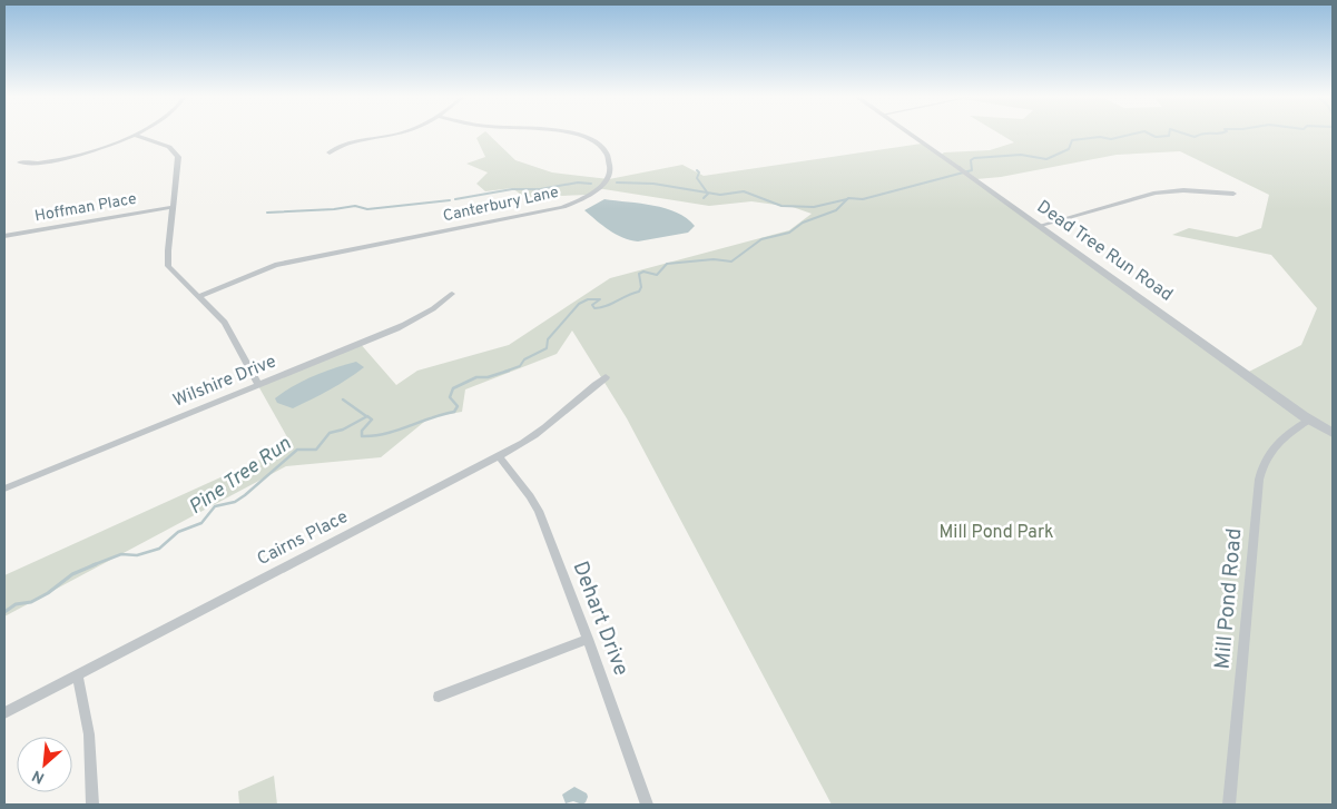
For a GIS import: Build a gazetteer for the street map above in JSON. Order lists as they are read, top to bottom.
{
  "streets": {
    "street": [
      "Canterbury Lane",
      "Hoffman Place",
      "Dead Tree Run Road",
      "Wilshire Drive",
      "Cairns Place",
      "Mill Pond Road",
      "Dehart Drive"
    ]
  },
  "crossings": [
    ["Dead Tree Run Road", "Mill Pond Road"],
    ["Cairns Place", "Dehart Drive"]
  ],
  "water": ["Pine Tree Run"],
  "parks": ["Mill Pond Park"],
  "north": "bottom left"
}
